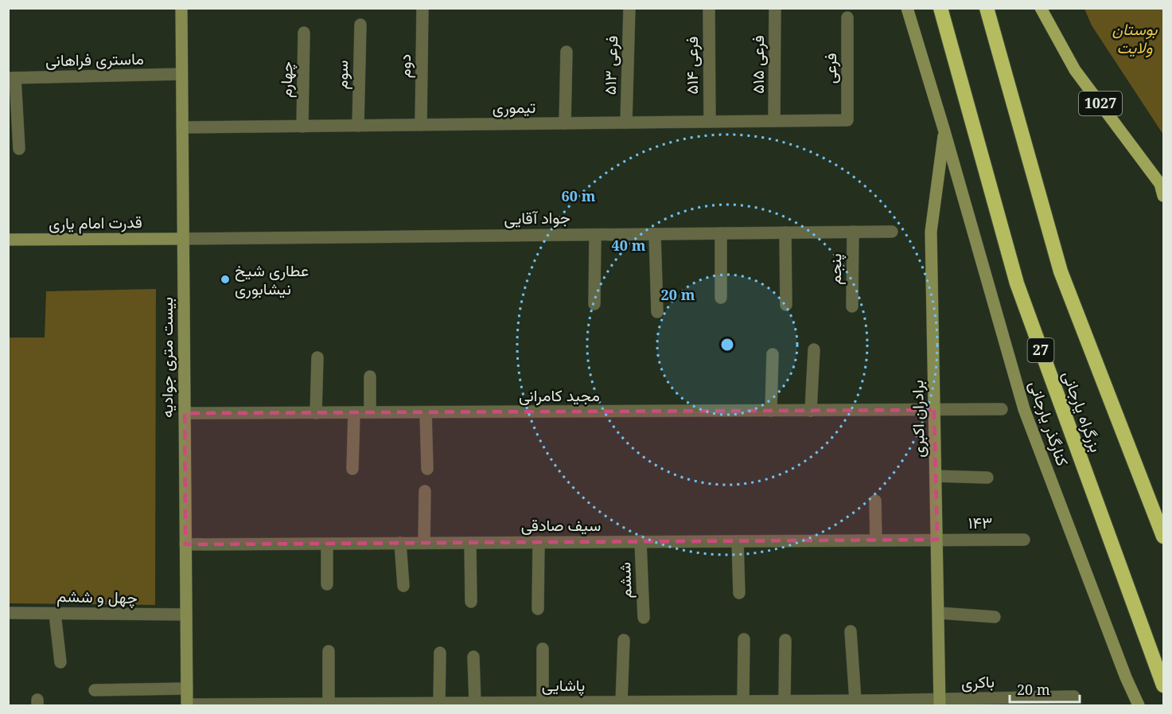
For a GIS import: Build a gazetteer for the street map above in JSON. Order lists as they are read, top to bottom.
{
  "streets": {
    "highway": ["27", "بزرگراه یارجانی"],
    "main road": ["1027"],
    "street": [
      "ماستری فراهانی",
      "فرعی ۵۱۵",
      "فرعی ۵۱۳",
      "فرعی ۵۱۴",
      "دوم",
      "فرعی",
      "سوم",
      "چهارم",
      "تیموری",
      "جواد آقایی",
      "قدرت امام یاری",
      "پنجم",
      "بیست متری جوادیه",
      "مجید کامرانی",
      "برادران اکبری",
      "کنارگذر یارجانی",
      "۱۴۳",
      "سیف صادقی",
      "ششم",
      "چهل و ششم",
      "باکری",
      "پاشایی"
    ]
  },
  "crossings": [
    ["ماستری فراهانی", "بیست متری جوادیه"],
    ["فرعی ۵۱۵", "تیموری"],
    ["فرعی ۵۱۳", "تیموری"],
    ["فرعی ۵۱۴", "تیموری"],
    ["دوم", "تیموری"],
    ["فرعی", "تیموری"],
    ["سوم", "تیموری"],
    ["چهارم", "تیموری"],
    ["تیموری", "بیست متری جوادیه"],
    ["جواد آقایی", "قدرت امام یاری"],
    ["جواد آقایی", "پنجم"],
    ["جواد آقایی", "بیست متری جوادیه"],
    ["قدرت امام یاری", "بیست متری جوادیه"],
    ["بیست متری جوادیه", "مجید کامرانی"],
    ["بیست متری جوادیه", "سیف صادقی"],
    ["بیست متری جوادیه", "چهل و ششم"],
    ["بیست متری جوادیه", "پاشایی"],
    ["مجید کامرانی", "برادران اکبری"],
    ["برادران اکبری", "کنارگذر یارجانی"],
    ["برادران اکبری", "۱۴۳"],
    ["برادران اکبری", "سیف صادقی"],
    ["برادران اکبری", "باکری"],
    ["برادران اکبری", "پاشایی"],
    ["۱۴۳", "سیف صادقی"],
    ["سیف صادقی", "ششم"],
    ["باکری", "پاشایی"]
  ],
  "parks": ["بوستان ولایت"],
  "places": ["عطاری شیخ نیشابوری"],
  "scale_bar": "20 m",
  "rings": ["60 m", "40 m", "20 m"]
}
